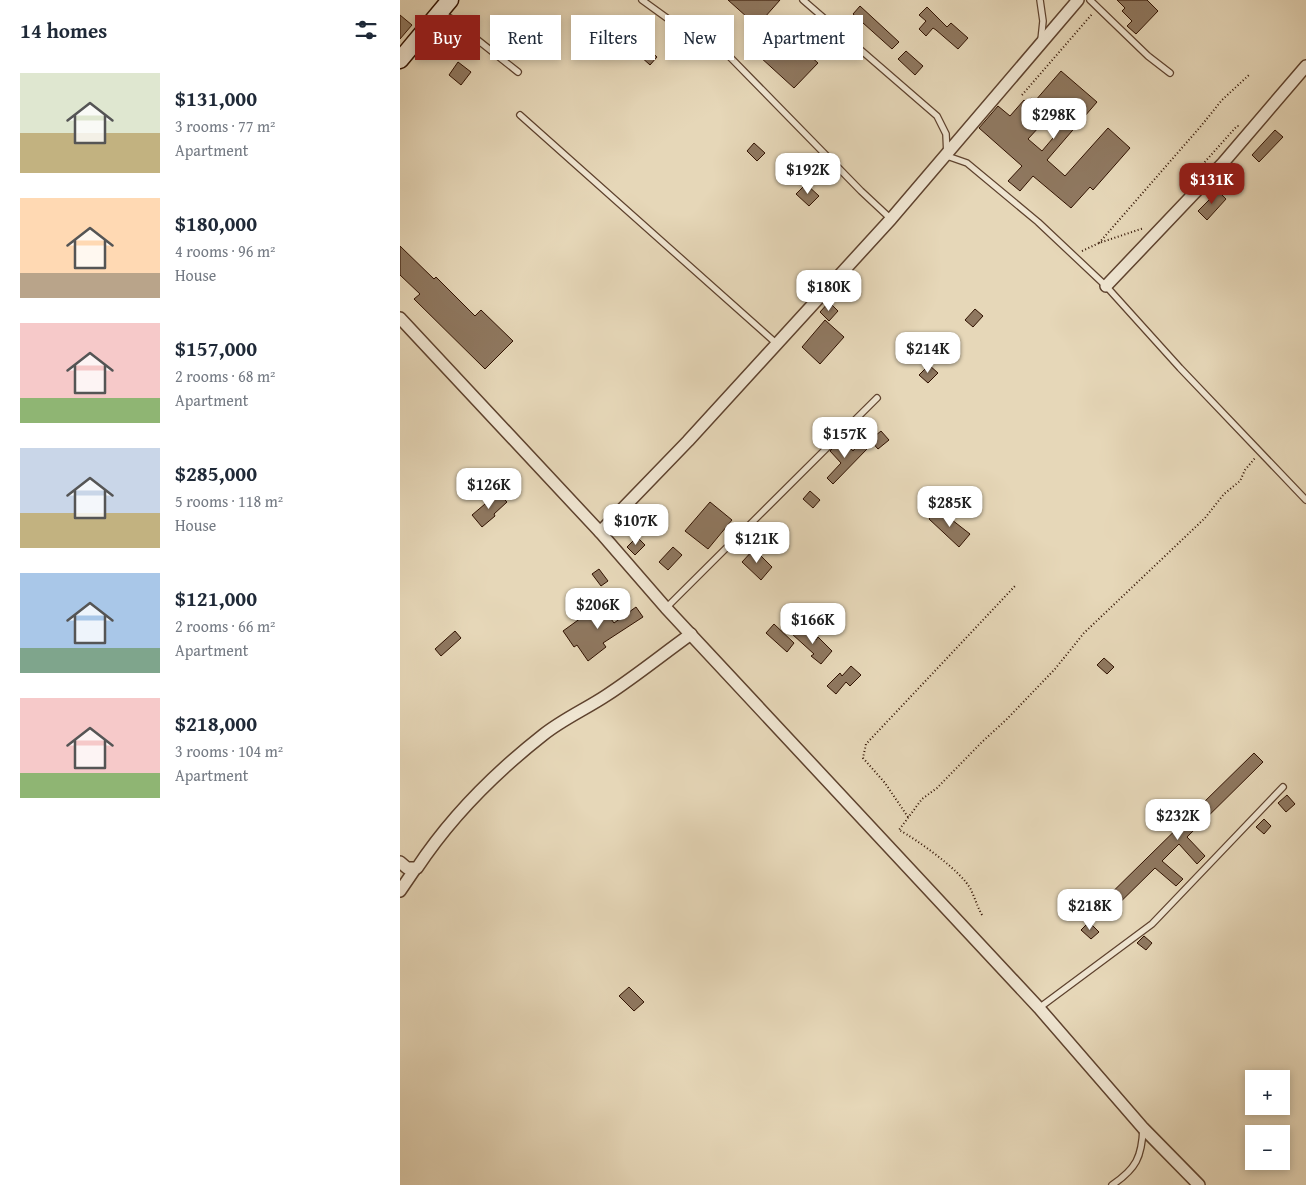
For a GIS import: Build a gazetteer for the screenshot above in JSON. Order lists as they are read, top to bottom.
{
  "page": {
    "heading": "14 homes",
    "chip": [
      "Buy",
      "Rent",
      "Filters",
      "New",
      "Apartment"
    ],
    "list": [
      {
        "name": "$131,000",
        "note": "3 rooms · 77 m² · Apartment"
      },
      {
        "name": "$180,000",
        "note": "4 rooms · 96 m² · House"
      },
      {
        "name": "$157,000",
        "note": "2 rooms · 68 m² · Apartment"
      },
      {
        "name": "$285,000",
        "note": "5 rooms · 118 m² · House"
      },
      {
        "name": "$121,000",
        "note": "2 rooms · 66 m² · Apartment"
      },
      {
        "name": "$218,000",
        "note": "3 rooms · 104 m² · Apartment"
      }
    ],
    "price": [
      "$298K",
      "$192K",
      "$131K",
      "$180K",
      "$214K",
      "$157K",
      "$126K",
      "$285K",
      "$107K",
      "$121K",
      "$206K",
      "$166K",
      "$232K",
      "$218K"
    ],
    "map_buttons": ["+", "−"]
  }
}
